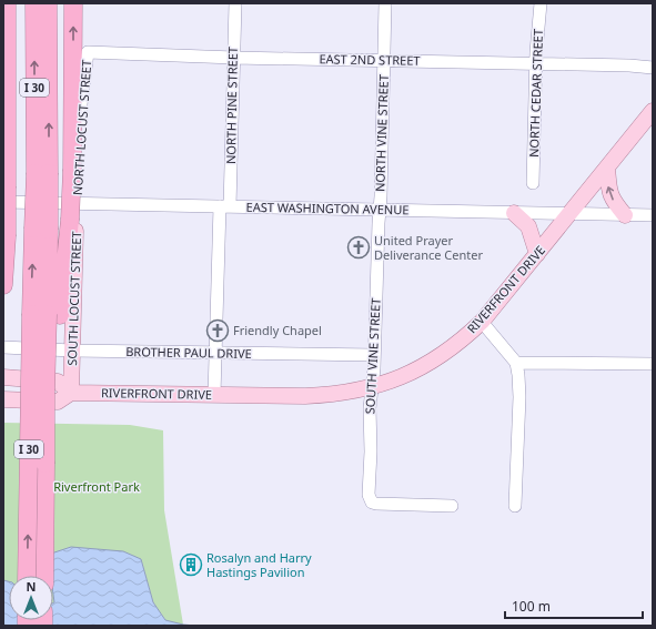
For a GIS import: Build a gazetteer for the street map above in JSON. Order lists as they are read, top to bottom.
{
  "streets": {
    "highway": ["I 30"],
    "main road": ["RIVERFRONT DRIVE", "SOUTH LOCUST STREET"],
    "street": [
      "EAST 2ND STREET",
      "NORTH CEDAR STREET",
      "NORTH PINE STREET",
      "NORTH LOCUST STREET",
      "NORTH VINE STREET",
      "EAST WASHINGTON AVENUE",
      "BROTHER PAUL DRIVE",
      "SOUTH VINE STREET"
    ]
  },
  "crossings": [
    ["EAST 2ND STREET", "NORTH CEDAR STREET"],
    ["EAST 2ND STREET", "NORTH PINE STREET"],
    ["EAST 2ND STREET", "NORTH LOCUST STREET"],
    ["EAST 2ND STREET", "NORTH VINE STREET"],
    ["I 30", "EAST WASHINGTON AVENUE"],
    ["NORTH PINE STREET", "EAST WASHINGTON AVENUE"],
    ["NORTH PINE STREET", "RIVERFRONT DRIVE"],
    ["NORTH PINE STREET", "BROTHER PAUL DRIVE"],
    ["NORTH LOCUST STREET", "EAST WASHINGTON AVENUE"],
    ["NORTH LOCUST STREET", "SOUTH LOCUST STREET"],
    ["NORTH VINE STREET", "EAST WASHINGTON AVENUE"],
    ["NORTH VINE STREET", "SOUTH VINE STREET"],
    ["EAST WASHINGTON AVENUE", "RIVERFRONT DRIVE"],
    ["EAST WASHINGTON AVENUE", "SOUTH LOCUST STREET"],
    ["EAST WASHINGTON AVENUE", "SOUTH VINE STREET"],
    ["RIVERFRONT DRIVE", "SOUTH LOCUST STREET"],
    ["RIVERFRONT DRIVE", "SOUTH VINE STREET"],
    ["SOUTH LOCUST STREET", "BROTHER PAUL DRIVE"],
    ["BROTHER PAUL DRIVE", "SOUTH VINE STREET"]
  ],
  "parks": ["Riverfront Park"],
  "places": {
    "church": ["United Prayer Deliverance Center", "Friendly Chapel"],
    "building": ["Rosalyn and Harry Hastings Pavilion"]
  },
  "scale_bar": "100 m",
  "north": "top"
}
